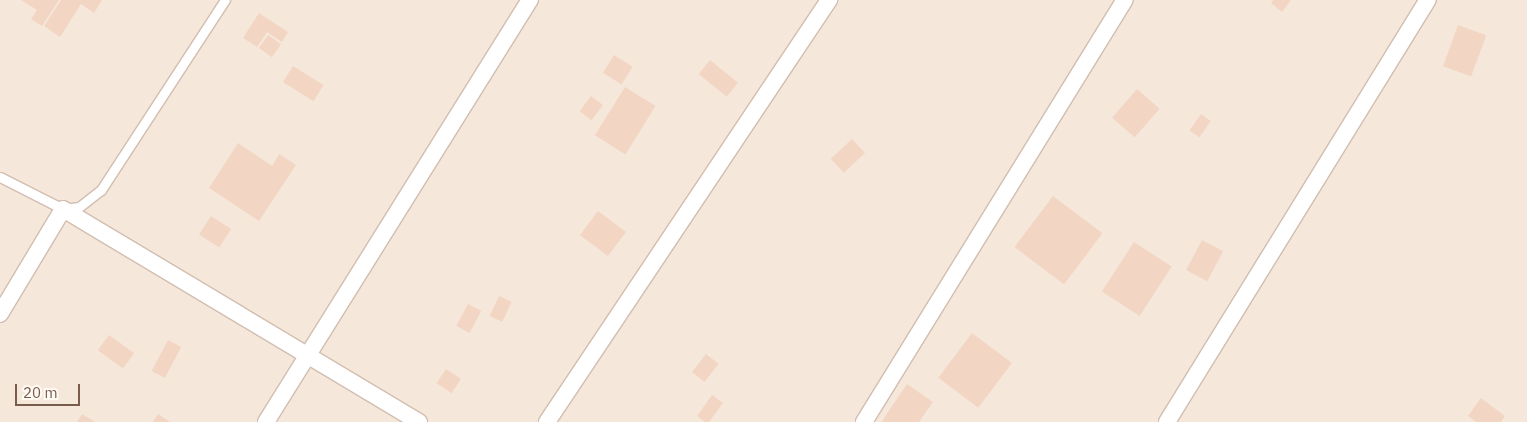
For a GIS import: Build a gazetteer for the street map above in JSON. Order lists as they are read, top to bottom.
{
  "scale_bar": "20 m"
}
